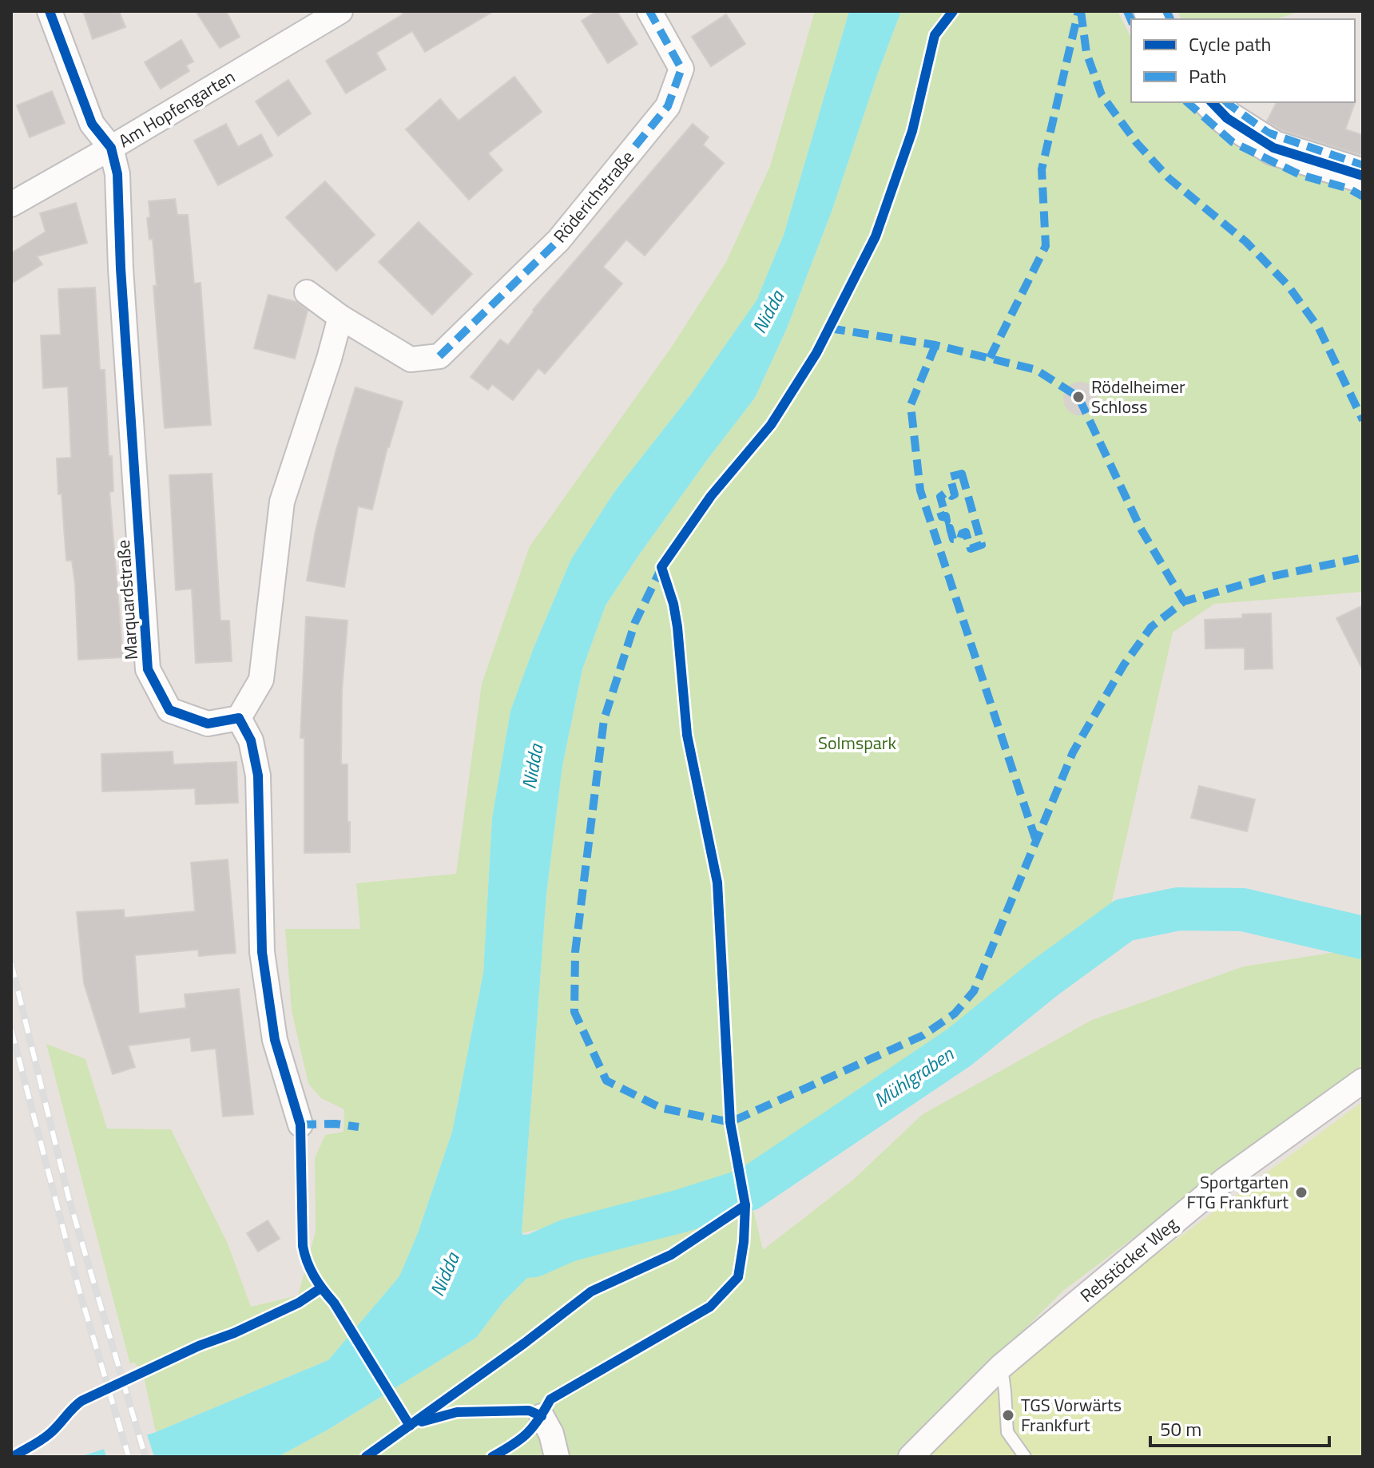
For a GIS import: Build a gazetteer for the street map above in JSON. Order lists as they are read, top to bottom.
{
  "streets": {
    "street": [
      "Am Hopfengarten",
      "Röderichstraße",
      "Marquardstraße",
      "Rebstöcker Weg"
    ]
  },
  "crossings": [
    ["Am Hopfengarten", "Marquardstraße"]
  ],
  "water": ["Nidda", "Mühlgraben"],
  "parks": ["Solmspark"],
  "places": ["Rödelheimer Schloss", "Sportgarten FTG Frankfurt", "TGS Vorwärts Frankfurt"],
  "legend": ["Cycle path", "Path"],
  "scale_bar": "50 m"
}
